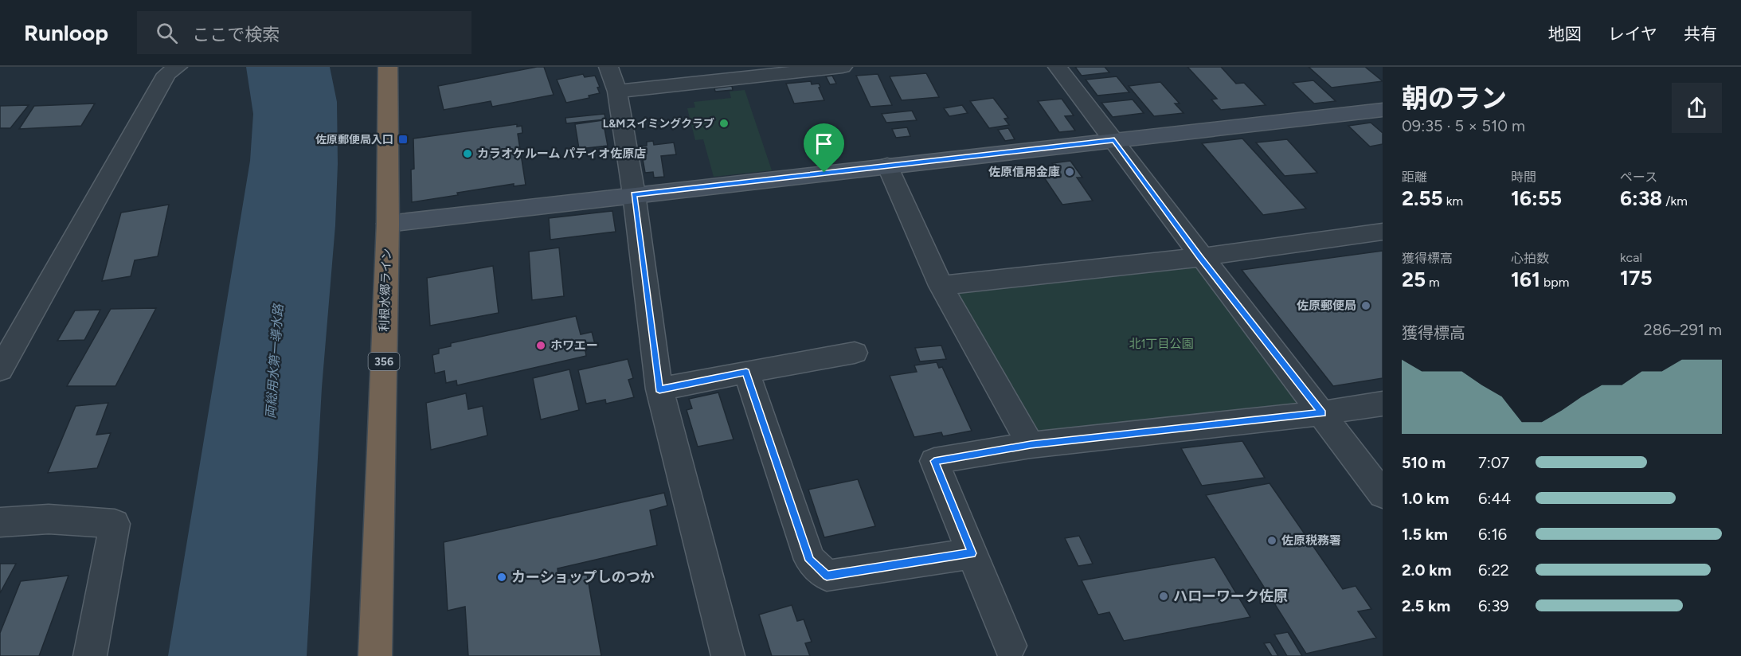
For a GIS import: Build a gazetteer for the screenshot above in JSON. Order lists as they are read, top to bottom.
{
  "streets": {
    "highway": ["利根水郷ライン", "356"]
  },
  "water": ["両総用水第一導水路"],
  "parks": ["北1丁目公園"],
  "places": {
    "other": [
      "L&Mスイミングクラブ",
      "カラオケルーム パティオ佐原店",
      "佐原信用金庫",
      "佐原郵便局",
      "ホワエー",
      "佐原税務署",
      "カーショップしのつか",
      "ハローワーク佐原"
    ],
    "transit": ["佐原郵便局入口"]
  },
  "page": {
    "header": "Runloop",
    "search": "ここで検索",
    "nav": ["地図", "レイヤ", "共有"],
    "heading": ["朝のラン", "09:35 · 5 × 510 m"],
    "stats": [
      ["距離", "2.55 km"],
      ["時間", "16:55"],
      ["ペース", "6:38 /km"],
      ["獲得標高", "25 m"],
      ["心拍数", "161 bpm"],
      ["kcal", "175"]
    ],
    "chart": ["獲得標高", "286–291 m"],
    "list": [
      {
        "name": "510 m",
        "note": "7:07"
      },
      {
        "name": "1.0 km",
        "note": "6:44"
      },
      {
        "name": "1.5 km",
        "note": "6:16"
      },
      {
        "name": "2.0 km",
        "note": "6:22"
      },
      {
        "name": "2.5 km",
        "note": "6:39"
      }
    ]
  }
}
